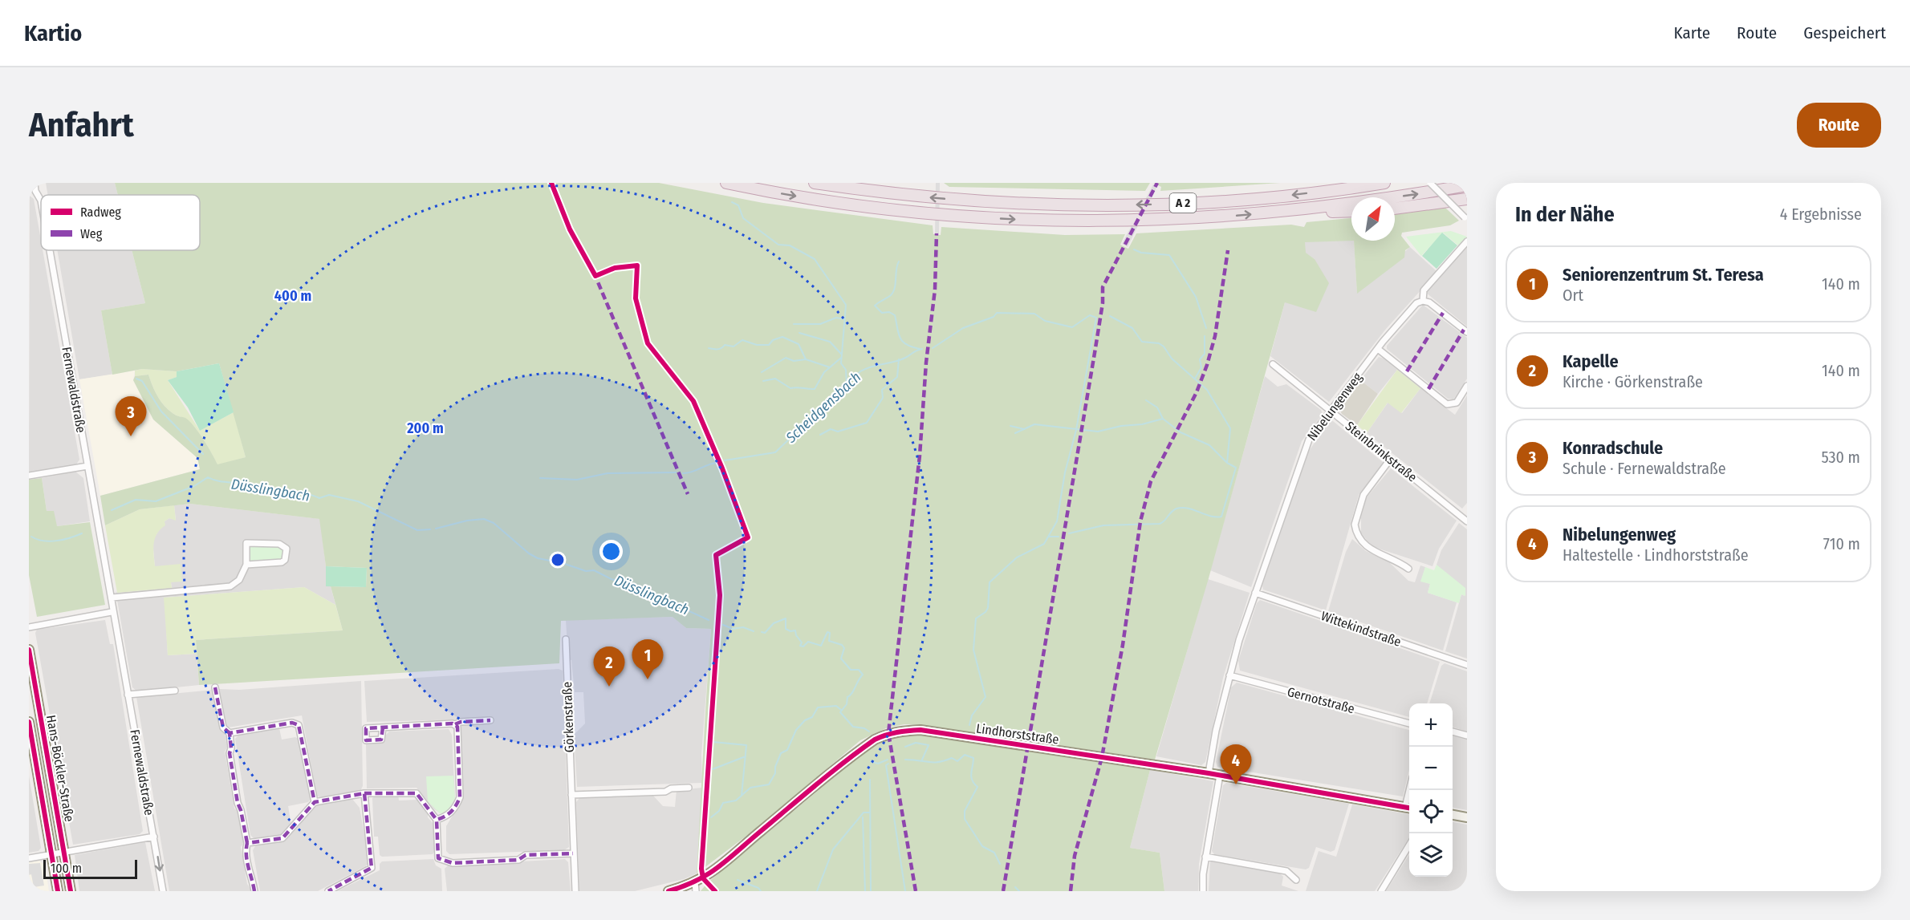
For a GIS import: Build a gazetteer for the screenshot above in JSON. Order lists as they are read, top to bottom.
{
  "streets": {
    "highway": ["A 2"],
    "street": [
      "Fernewaldstraße",
      "Nibelungenweg",
      "Steinbrinkstraße",
      "Wittekindstraße",
      "Gernotstraße",
      "Görkenstraße",
      "Lindhorststraße",
      "Hans-Böckler-Straße"
    ]
  },
  "crossings": [
    ["Nibelungenweg", "Steinbrinkstraße"],
    ["Nibelungenweg", "Wittekindstraße"],
    ["Nibelungenweg", "Gernotstraße"],
    ["Nibelungenweg", "Lindhorststraße"]
  ],
  "water": ["Scheidgensbach", "Düsslingbach"],
  "legend": ["Radweg", "Weg"],
  "scale_bar": "100 m",
  "north": "top right",
  "page": {
    "header": "Kartio",
    "nav": ["Karte", "Route", "Gespeichert"],
    "buttons": "Route",
    "title": "Anfahrt",
    "heading": ["In der Nähe", "4 Ergebnisse"],
    "list": [
      {
        "mark": "1",
        "name": "Seniorenzentrum St. Teresa",
        "note": "Ort",
        "value": "140 m"
      },
      {
        "mark": "2",
        "name": "Kapelle",
        "note": "Kirche · Görkenstraße",
        "value": "140 m"
      },
      {
        "mark": "3",
        "name": "Konradschule",
        "note": "Schule · Fernewaldstraße",
        "value": "530 m"
      },
      {
        "mark": "4",
        "name": "Nibelungenweg",
        "note": "Haltestelle · Lindhorststraße",
        "value": "710 m"
      }
    ],
    "pins": [
      "3",
      "1",
      "2",
      "4"
    ],
    "map_buttons": ["+", "−"],
    "scale": "100 m"
  },
  "rings": ["400 m", "200 m"]
}
